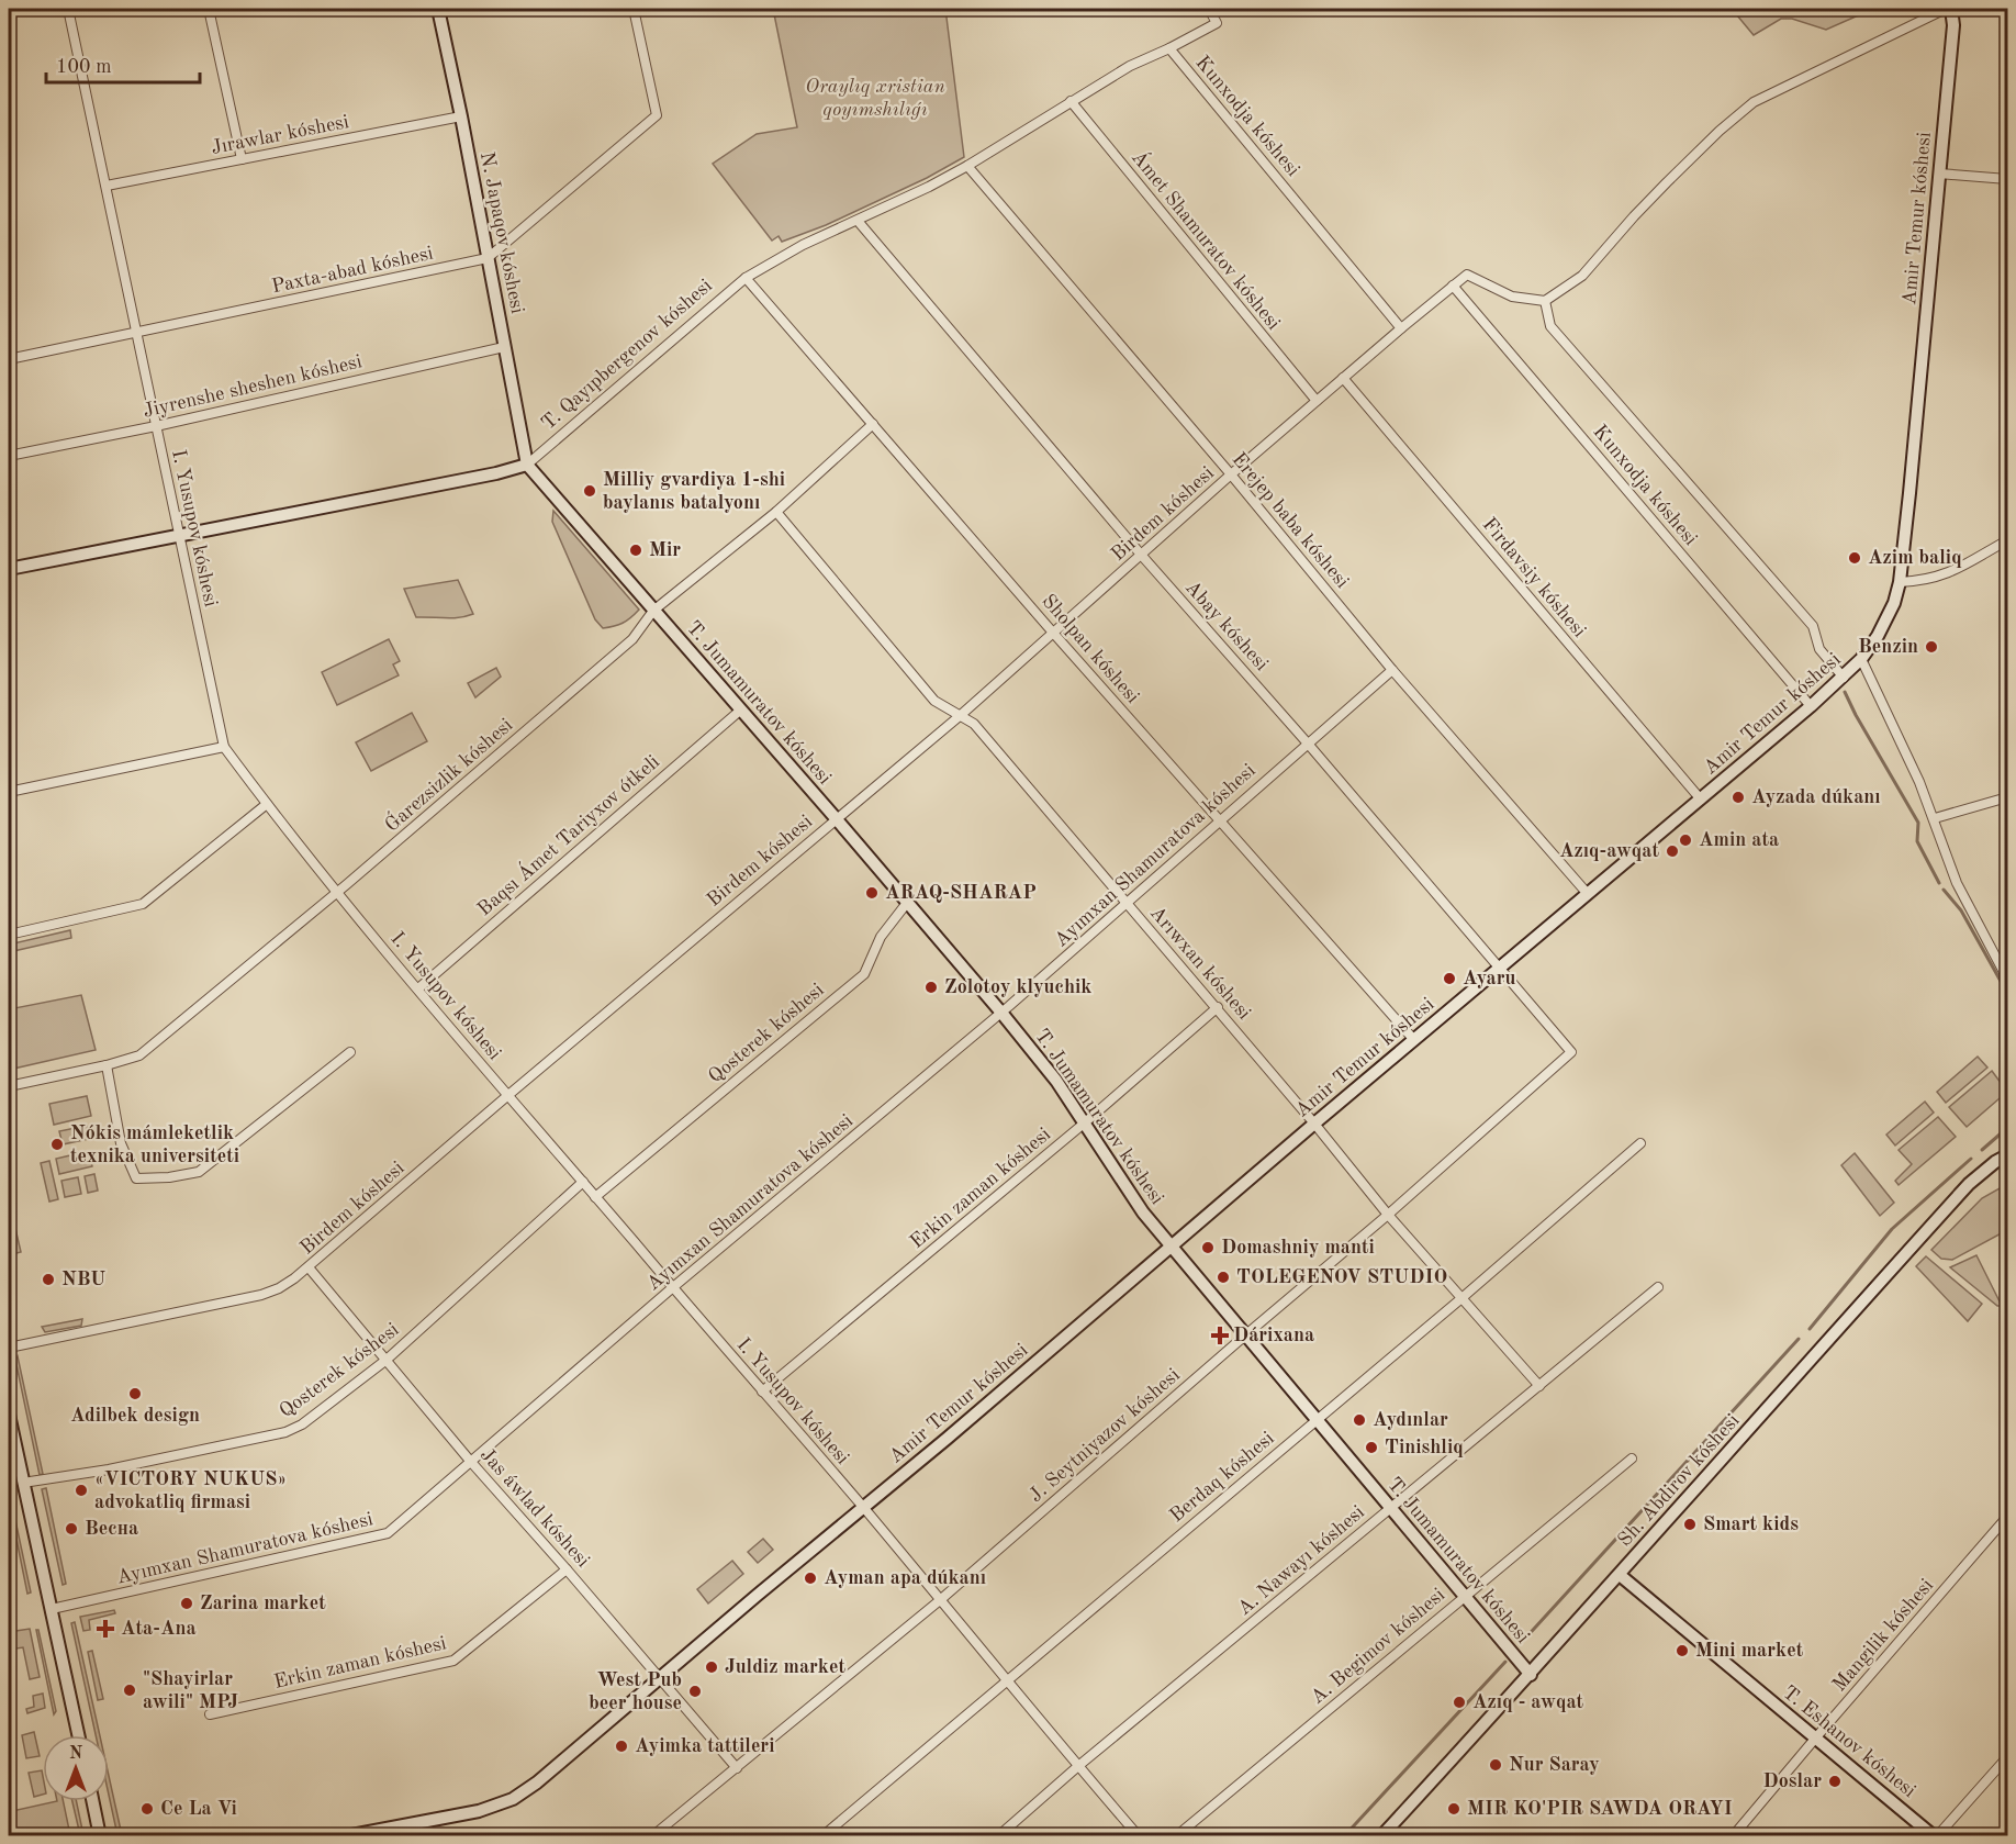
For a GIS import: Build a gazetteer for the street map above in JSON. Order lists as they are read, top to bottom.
{
  "streets": {
    "street": [
      "Kunxodja kóshesi",
      "Jırawlar kóshesi",
      "Amir Temur kóshesi",
      "N. Japaqov kóshesi",
      "Ámet Shamuratov kóshesi",
      "Paxta-abad kóshesi",
      "T. Qayıpbergenov kóshesi",
      "Jiyrenshe sheshen kóshesi",
      "Birdem kóshesi",
      "Erejep baba kóshesi",
      "I. Yusupov kóshesi",
      "Firdavsiy kóshesi",
      "Abay kóshesi",
      "Sholpan kóshesi",
      "T. Jumamuratov kóshesi",
      "Ǵarezsizlik kóshesi",
      "Baqsı Ámet Tariyxov ótkeli",
      "Ayımxan Shamuratova kóshesi",
      "Arıwxan kóshesi",
      "Qosterek kóshesi",
      "Erkin zaman kóshesi",
      "J. Seytniyazov kóshesi",
      "Berdaq kóshesi",
      "Sh. Abdirov kóshesi",
      "Jas áwlad kóshesi",
      "A. Nawayı kóshesi",
      "Mangilik kóshesi",
      "A. Begimov kóshesi",
      "T. Eshanov kóshesi"
    ]
  },
  "crossings": [
    ["Kunxodja kóshesi", "Amir Temur kóshesi"],
    ["Kunxodja kóshesi", "T. Qayıpbergenov kóshesi"],
    ["Kunxodja kóshesi", "Birdem kóshesi"],
    ["Jırawlar kóshesi", "N. Japaqov kóshesi"],
    ["Jırawlar kóshesi", "I. Yusupov kóshesi"],
    ["Amir Temur kóshesi", "Erejep baba kóshesi"],
    ["Amir Temur kóshesi", "I. Yusupov kóshesi"],
    ["Amir Temur kóshesi", "Firdavsiy kóshesi"],
    ["Amir Temur kóshesi", "Abay kóshesi"],
    ["Amir Temur kóshesi", "Sholpan kóshesi"],
    ["Amir Temur kóshesi", "T. Jumamuratov kóshesi"],
    ["Amir Temur kóshesi", "Arıwxan kóshesi"],
    ["Amir Temur kóshesi", "Jas áwlad kóshesi"],
    ["N. Japaqov kóshesi", "Paxta-abad kóshesi"],
    ["N. Japaqov kóshesi", "T. Qayıpbergenov kóshesi"],
    ["N. Japaqov kóshesi", "Jiyrenshe sheshen kóshesi"],
    ["N. Japaqov kóshesi", "T. Jumamuratov kóshesi"],
    ["Ámet Shamuratov kóshesi", "T. Qayıpbergenov kóshesi"],
    ["Ámet Shamuratov kóshesi", "Birdem kóshesi"],
    ["Paxta-abad kóshesi", "I. Yusupov kóshesi"],
    ["T. Qayıpbergenov kóshesi", "Erejep baba kóshesi"],
    ["T. Qayıpbergenov kóshesi", "I. Yusupov kóshesi"],
    ["T. Qayıpbergenov kóshesi", "Abay kóshesi"],
    ["T. Qayıpbergenov kóshesi", "Sholpan kóshesi"],
    ["T. Qayıpbergenov kóshesi", "T. Jumamuratov kóshesi"],
    ["Jiyrenshe sheshen kóshesi", "I. Yusupov kóshesi"],
    ["Birdem kóshesi", "Erejep baba kóshesi"],
    ["Birdem kóshesi", "I. Yusupov kóshesi"],
    ["Birdem kóshesi", "Firdavsiy kóshesi"],
    ["Birdem kóshesi", "Abay kóshesi"],
    ["Birdem kóshesi", "Sholpan kóshesi"],
    ["Birdem kóshesi", "T. Jumamuratov kóshesi"],
    ["Birdem kóshesi", "Arıwxan kóshesi"],
    ["Birdem kóshesi", "Jas áwlad kóshesi"],
    ["Erejep baba kóshesi", "Ayımxan Shamuratova kóshesi"],
    ["I. Yusupov kóshesi", "Ǵarezsizlik kóshesi"],
    ["I. Yusupov kóshesi", "Baqsı Ámet Tariyxov ótkeli"],
    ["I. Yusupov kóshesi", "Ayımxan Shamuratova kóshesi"],
    ["I. Yusupov kóshesi", "Qosterek kóshesi"],
    ["I. Yusupov kóshesi", "Erkin zaman kóshesi"],
    ["I. Yusupov kóshesi", "J. Seytniyazov kóshesi"],
    ["I. Yusupov kóshesi", "Berdaq kóshesi"],
    ["I. Yusupov kóshesi", "A. Nawayı kóshesi"],
    ["Abay kóshesi", "Ayımxan Shamuratova kóshesi"],
    ["Abay kóshesi", "J. Seytniyazov kóshesi"],
    ["Sholpan kóshesi", "Ǵarezsizlik kóshesi"],
    ["Sholpan kóshesi", "Ayımxan Shamuratova kóshesi"],
    ["T. Jumamuratov kóshesi", "Ǵarezsizlik kóshesi"],
    ["T. Jumamuratov kóshesi", "Baqsı Ámet Tariyxov ótkeli"],
    ["T. Jumamuratov kóshesi", "Ayımxan Shamuratova kóshesi"],
    ["T. Jumamuratov kóshesi", "Qosterek kóshesi"],
    ["T. Jumamuratov kóshesi", "Erkin zaman kóshesi"],
    ["T. Jumamuratov kóshesi", "J. Seytniyazov kóshesi"],
    ["T. Jumamuratov kóshesi", "Berdaq kóshesi"],
    ["T. Jumamuratov kóshesi", "Sh. Abdirov kóshesi"],
    ["T. Jumamuratov kóshesi", "A. Nawayı kóshesi"],
    ["T. Jumamuratov kóshesi", "A. Begimov kóshesi"],
    ["Ǵarezsizlik kóshesi", "Arıwxan kóshesi"],
    ["Ayımxan Shamuratova kóshesi", "Arıwxan kóshesi"],
    ["Ayımxan Shamuratova kóshesi", "Jas áwlad kóshesi"],
    ["Arıwxan kóshesi", "Erkin zaman kóshesi"],
    ["Arıwxan kóshesi", "J. Seytniyazov kóshesi"],
    ["Arıwxan kóshesi", "Berdaq kóshesi"],
    ["Arıwxan kóshesi", "A. Nawayı kóshesi"],
    ["Qosterek kóshesi", "Jas áwlad kóshesi"],
    ["Erkin zaman kóshesi", "Jas áwlad kóshesi"],
    ["J. Seytniyazov kóshesi", "Jas áwlad kóshesi"],
    ["Sh. Abdirov kóshesi", "T. Eshanov kóshesi"],
    ["Mangilik kóshesi", "T. Eshanov kóshesi"]
  ],
  "parks": ["Oraylıq xristian qoyımshılıǵı"],
  "places": {
    "other": [
      "Milliy gvardiya 1-shi baylanıs batalyonı",
      "Mir",
      "Azim baliq",
      "Benzin",
      "Ayzada dúkanı",
      "Amin ata",
      "Azıq-awqat",
      "ARAQ-SHARAP",
      "Ayaru",
      "Zolotoy klyuchik",
      "Nókis mámleketlik texnika universiteti",
      "Domashniy manti",
      "TOLEGENOV STUDIO",
      "NBU",
      "Adilbek design",
      "Aydınlar",
      "Tinishliq",
      "«VICTORY NUKUS» advokatliq firmasi",
      "Smart kids",
      "Весна",
      "Ayman apa dúkanı",
      "Zarina market",
      "Mini market",
      "Juldiz market",
      "\"Shayirlar awili\" MPJ",
      "West Pub beer house",
      "Azıq - awqat",
      "Ayimka tattileri",
      "Nur Saray",
      "Doslar",
      "Ce La Vi",
      "MIR KO'PIR SAWDA ORAYI"
    ],
    "health": ["Dárixana", "Ata-Ana"]
  },
  "scale_bar": "100 m",
  "north": "top"
}
